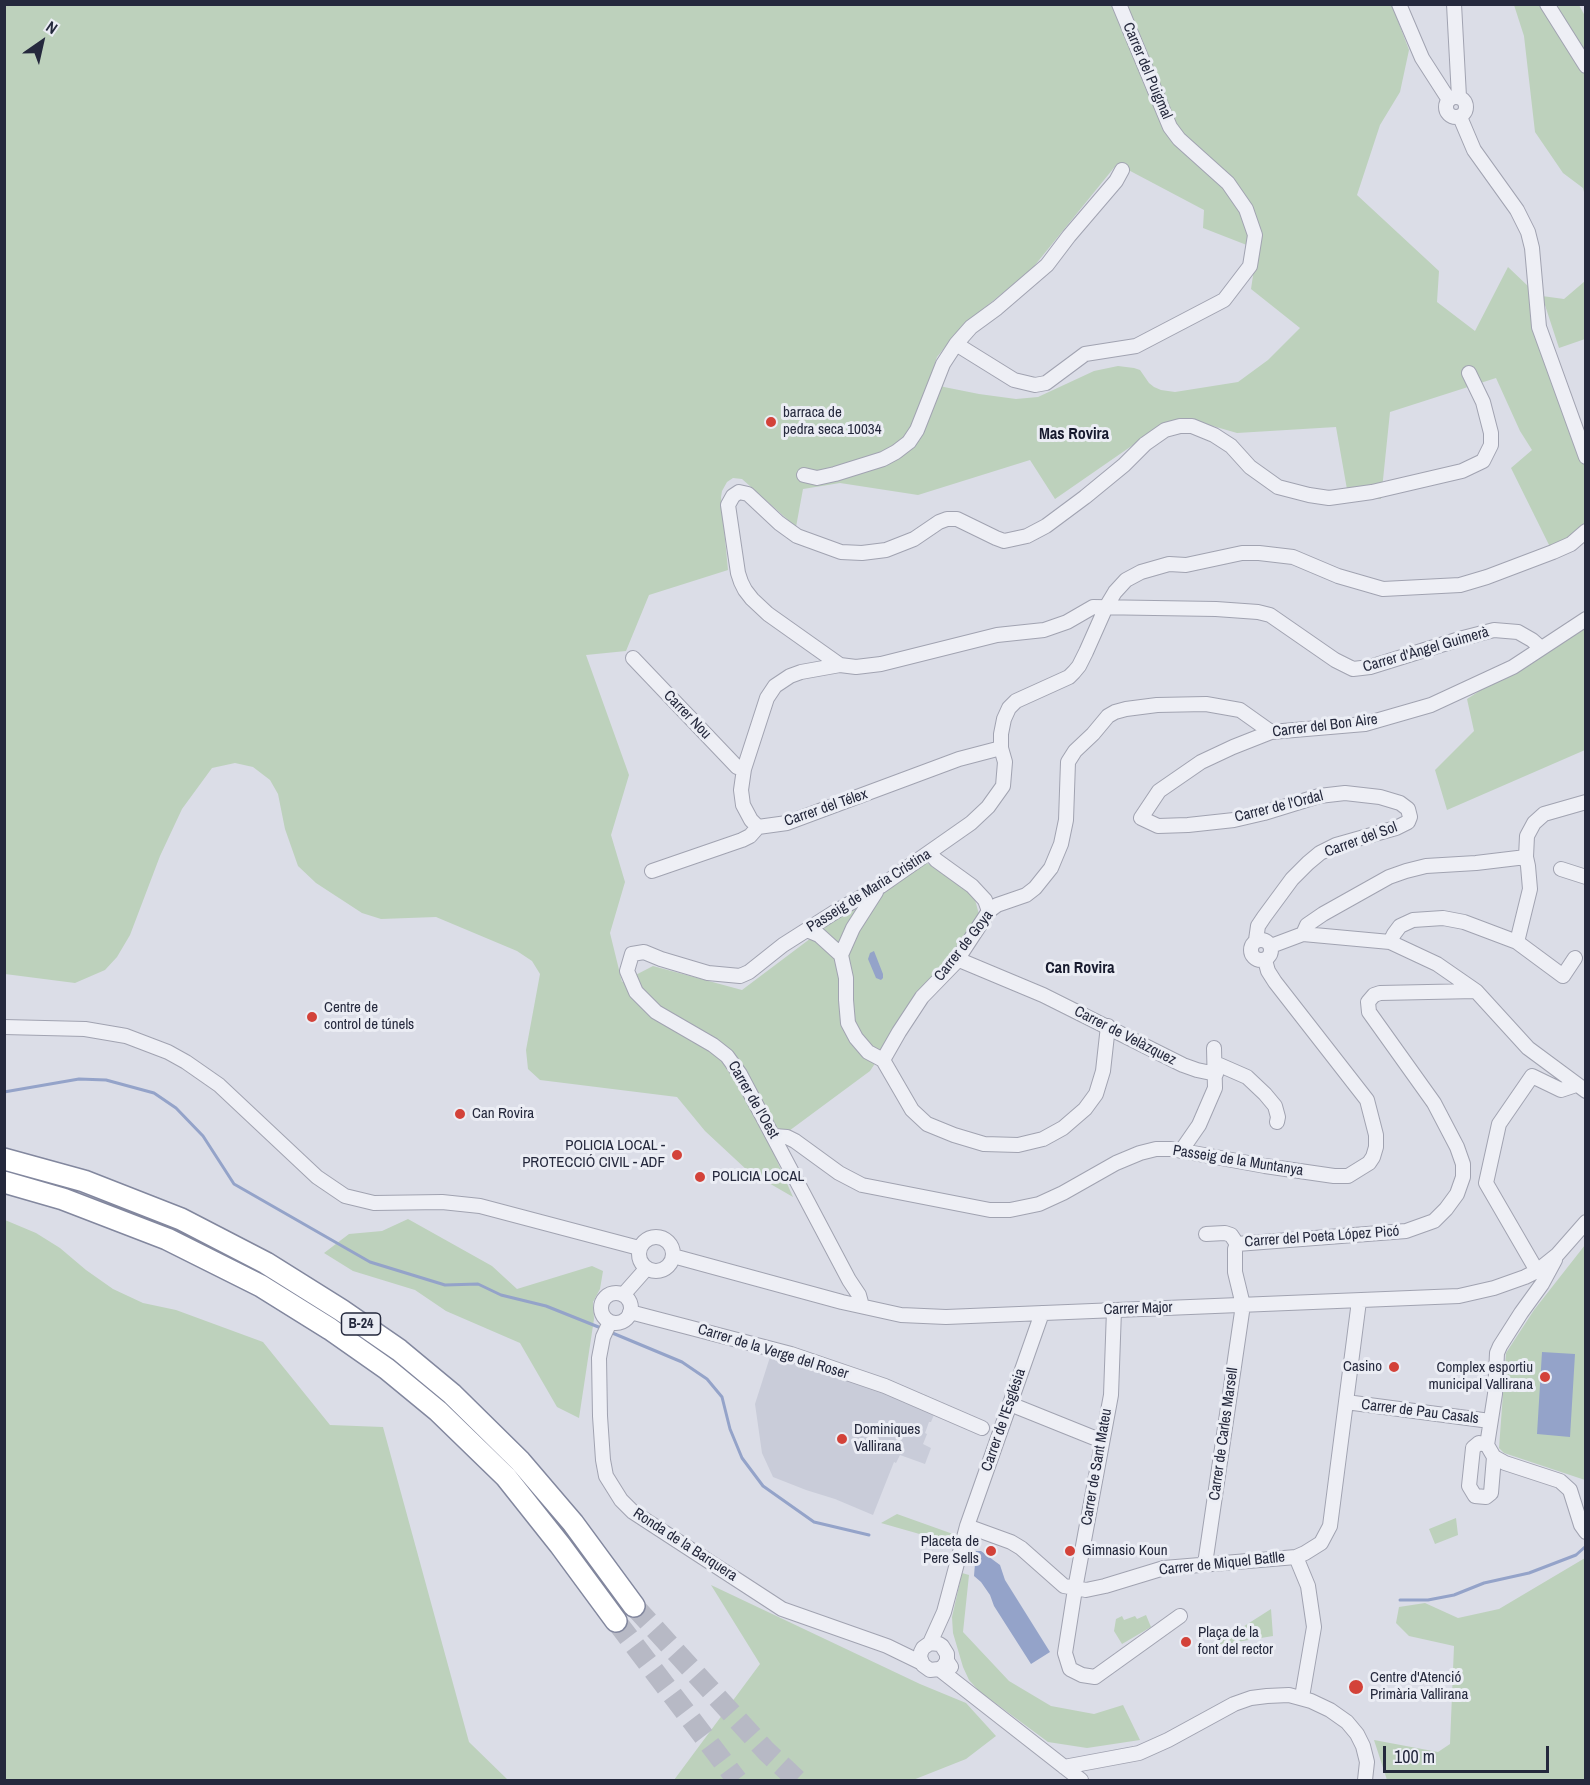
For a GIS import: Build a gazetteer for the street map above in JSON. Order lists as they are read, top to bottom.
{
  "streets": {
    "highway": ["B-24"],
    "street": [
      "Carrer del Puigmal",
      "Carrer d'Àngel Guimerà",
      "Carrer Nou",
      "Carrer del Bon Aire",
      "Carrer de l'Ordal",
      "Carrer del Télex",
      "Carrer del Sol",
      "Passeig de Maria Cristina",
      "Carrer de Goya",
      "Carrer de Velàzquez",
      "Carrer de l'Oest",
      "Passeig de la Muntanya",
      "Carrer del Poeta López Picó",
      "Carrer Major",
      "Carrer de la Verge del Roser",
      "Carrer de Pau Casals",
      "Carrer de l'Església",
      "Carrer de Carles Marsell",
      "Carrer de Sant Mateu",
      "Ronda de la Barquera",
      "Carrer de Miquel Batlle"
    ]
  },
  "crossings": [
    ["Carrer d'Àngel Guimerà", "Carrer del Bon Aire"],
    ["Carrer d'Àngel Guimerà", "Passeig de Maria Cristina"],
    ["Carrer del Bon Aire", "Carrer de l'Ordal"],
    ["Carrer del Bon Aire", "Carrer de Goya"],
    ["Carrer de l'Ordal", "Carrer del Sol"],
    ["Carrer del Télex", "Passeig de Maria Cristina"],
    ["Carrer del Sol", "Passeig de la Muntanya"],
    ["Passeig de Maria Cristina", "Carrer de l'Oest"],
    ["Carrer de Goya", "Carrer de Velàzquez"],
    ["Carrer de l'Oest", "Passeig de la Muntanya"],
    ["Carrer de l'Oest", "Carrer Major"],
    ["Carrer Major", "Carrer de Pau Casals"],
    ["Carrer Major", "Carrer de l'Església"],
    ["Carrer Major", "Carrer de Carles Marsell"],
    ["Carrer Major", "Carrer de Sant Mateu"],
    ["Carrer Major", "Carrer de Miquel Batlle"],
    ["Carrer de la Verge del Roser", "Carrer de l'Església"],
    ["Carrer de la Verge del Roser", "Ronda de la Barquera"],
    ["Carrer de Pau Casals", "Carrer de Miquel Batlle"],
    ["Carrer de l'Església", "Ronda de la Barquera"],
    ["Carrer de Carles Marsell", "Carrer de Miquel Batlle"],
    ["Carrer de Sant Mateu", "Carrer de Miquel Batlle"]
  ],
  "districts": ["Mas Rovira", "Can Rovira"],
  "places": [
    "barraca de pedra seca 10034",
    "Centre de control de túnels",
    "Can Rovira",
    "POLICIA LOCAL - PROTECCIÓ CIVIL - ADF",
    "POLICIA LOCAL",
    "Casino",
    "Complex esportiu municipal Vallirana",
    "Dominiques Vallirana",
    "Placeta de Pere Sells",
    "Gimnasio Koun",
    "Plaça de la font del rector",
    "Centre d'Atenció Primària Vallirana"
  ],
  "scale_bar": "100 m",
  "north": "top right"
}
